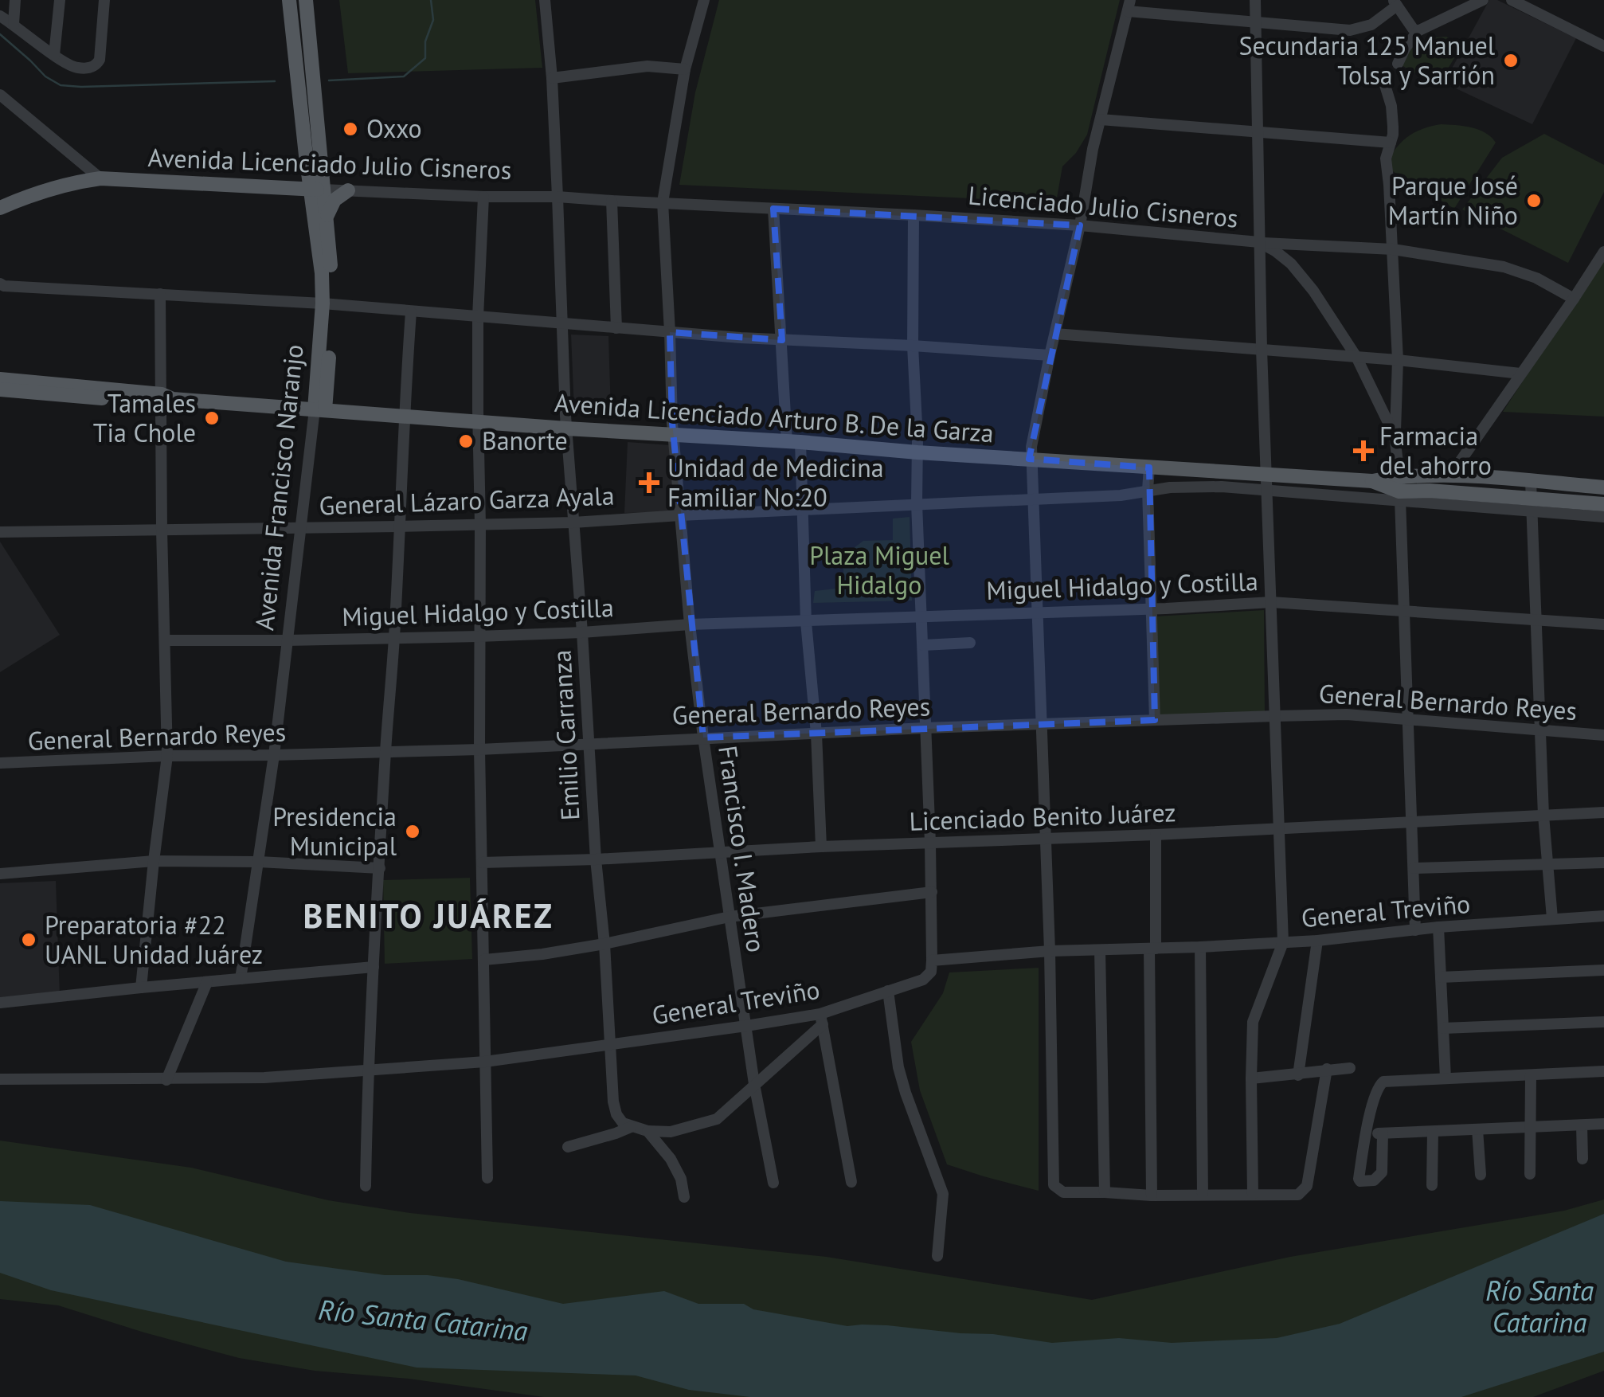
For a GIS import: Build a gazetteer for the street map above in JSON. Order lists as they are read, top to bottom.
{
  "streets": {
    "main road": ["Avenida Licenciado Julio Cisneros", "Avenida Licenciado Arturo B. De la Garza", "Avenida Francisco Naranjo"],
    "street": [
      "Licenciado Julio Cisneros",
      "General Lázaro Garza Ayala",
      "Miguel Hidalgo y Costilla",
      "General Bernardo Reyes",
      "Emilio Carranza",
      "Licenciado Benito Juárez",
      "Francisco I. Madero",
      "General Treviño"
    ]
  },
  "crossings": [
    ["Avenida Licenciado Julio Cisneros", "Licenciado Julio Cisneros"],
    ["Avenida Licenciado Julio Cisneros", "Avenida Francisco Naranjo"],
    ["Avenida Licenciado Julio Cisneros", "Emilio Carranza"],
    ["Avenida Licenciado Julio Cisneros", "Francisco I. Madero"],
    ["Licenciado Julio Cisneros", "Avenida Licenciado Arturo B. De la Garza"],
    ["Licenciado Julio Cisneros", "General Lázaro Garza Ayala"],
    ["Licenciado Julio Cisneros", "Miguel Hidalgo y Costilla"],
    ["Licenciado Julio Cisneros", "General Bernardo Reyes"],
    ["Licenciado Julio Cisneros", "Licenciado Benito Juárez"],
    ["Licenciado Julio Cisneros", "Francisco I. Madero"],
    ["Licenciado Julio Cisneros", "General Treviño"],
    ["Avenida Licenciado Arturo B. De la Garza", "Avenida Francisco Naranjo"],
    ["Avenida Licenciado Arturo B. De la Garza", "General Lázaro Garza Ayala"],
    ["Avenida Licenciado Arturo B. De la Garza", "Emilio Carranza"],
    ["Avenida Licenciado Arturo B. De la Garza", "Francisco I. Madero"],
    ["Avenida Francisco Naranjo", "General Lázaro Garza Ayala"],
    ["Avenida Francisco Naranjo", "Miguel Hidalgo y Costilla"],
    ["Avenida Francisco Naranjo", "General Bernardo Reyes"],
    ["General Lázaro Garza Ayala", "Emilio Carranza"],
    ["General Lázaro Garza Ayala", "Francisco I. Madero"],
    ["Miguel Hidalgo y Costilla", "Emilio Carranza"],
    ["Miguel Hidalgo y Costilla", "Francisco I. Madero"],
    ["General Bernardo Reyes", "Emilio Carranza"],
    ["General Bernardo Reyes", "Francisco I. Madero"],
    ["Emilio Carranza", "Licenciado Benito Juárez"],
    ["Emilio Carranza", "General Treviño"],
    ["Licenciado Benito Juárez", "Francisco I. Madero"],
    ["Francisco I. Madero", "General Treviño"]
  ],
  "districts": ["BENITO JUÁREZ"],
  "water": ["Río Santa Catarina"],
  "parks": ["Plaza Miguel Hidalgo"],
  "places": {
    "other": [
      "Secundaria 125 Manuel Tolsa y Sarrión",
      "Oxxo",
      "Parque José Martín Niño",
      "Tamales Tia Chole",
      "Banorte",
      "Presidencia Municipal",
      "Preparatoria #22 UANL Unidad Juárez"
    ],
    "health": ["Farmacia del ahorro", "Unidad de Medicina Familiar No:20"]
  }
}
